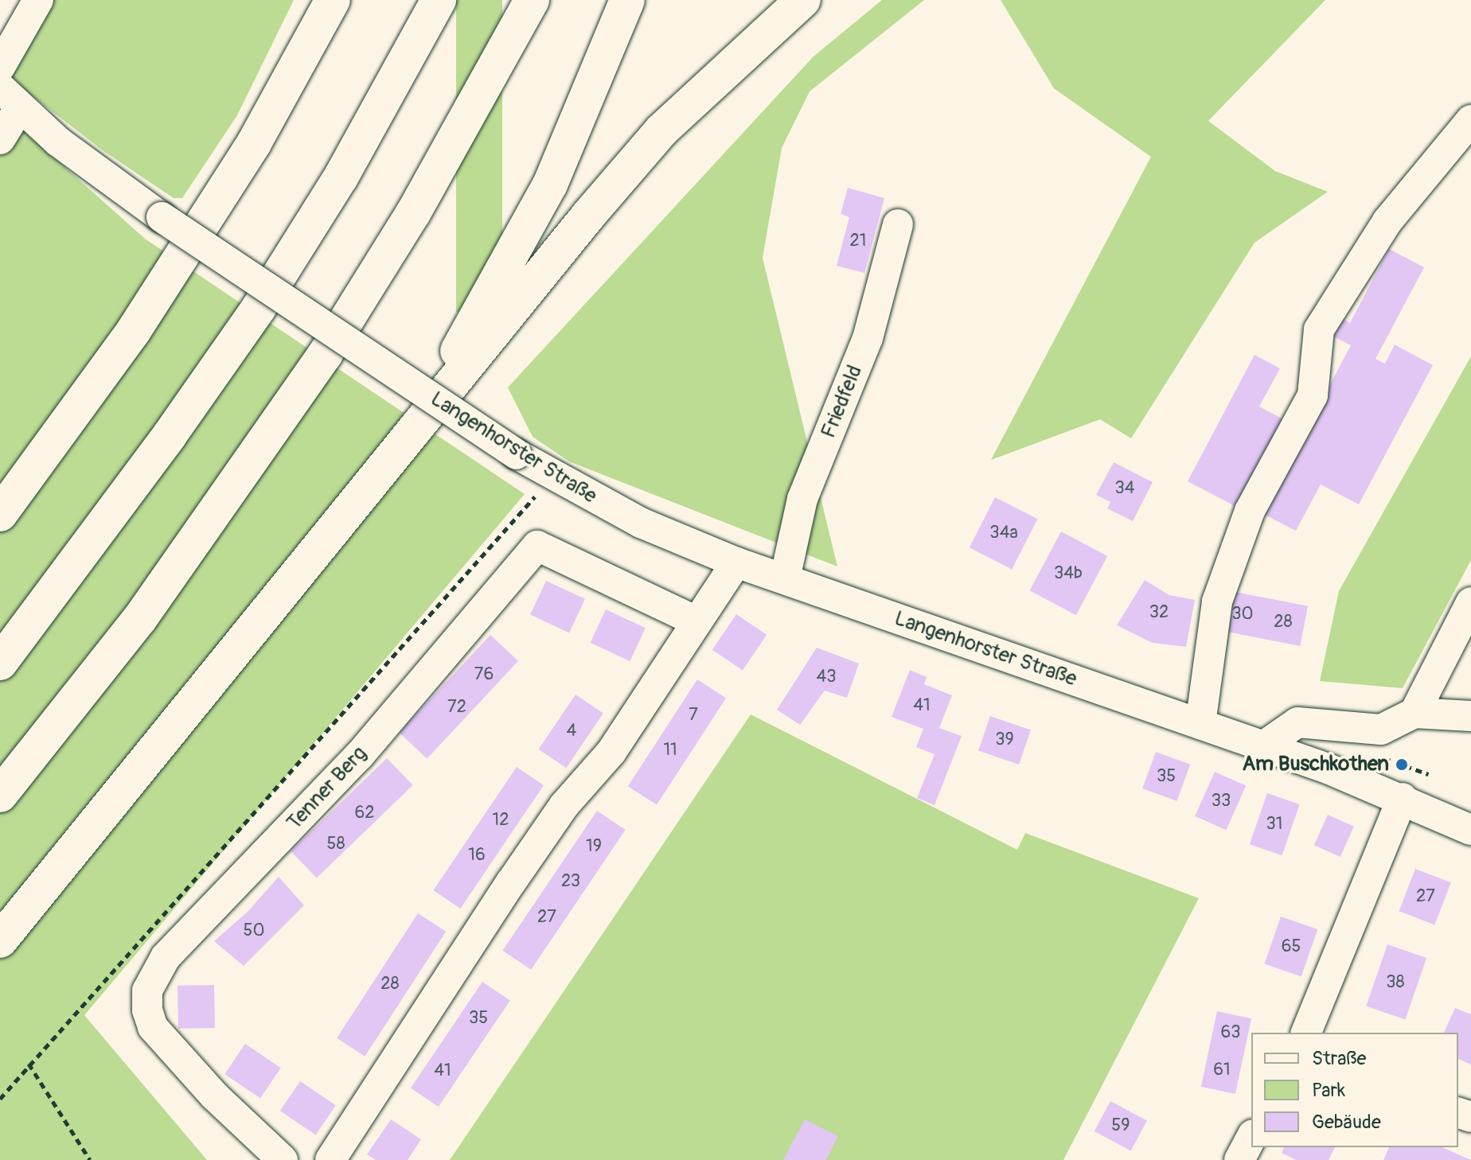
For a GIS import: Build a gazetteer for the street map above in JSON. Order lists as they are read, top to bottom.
{
  "streets": {
    "street": ["Friedfeld", "Langenhorster Straße", "Tenner Berg"]
  },
  "crossings": [
    ["Friedfeld", "Langenhorster Straße"]
  ],
  "places": ["Am Buschkothen"],
  "house_numbers": [
    "21",
    "34",
    "34a",
    "34b",
    "32",
    "30",
    "28",
    "76",
    "43",
    "41",
    "72",
    "7",
    "4",
    "39",
    "11",
    "35",
    "33",
    "62",
    "12",
    "31",
    "58",
    "19",
    "16",
    "23",
    "27",
    "27",
    "50",
    "65",
    "38",
    "28",
    "35",
    "63",
    "61",
    "41",
    "59"
  ],
  "legend": ["Straße", "Park", "Gebäude"]
}
